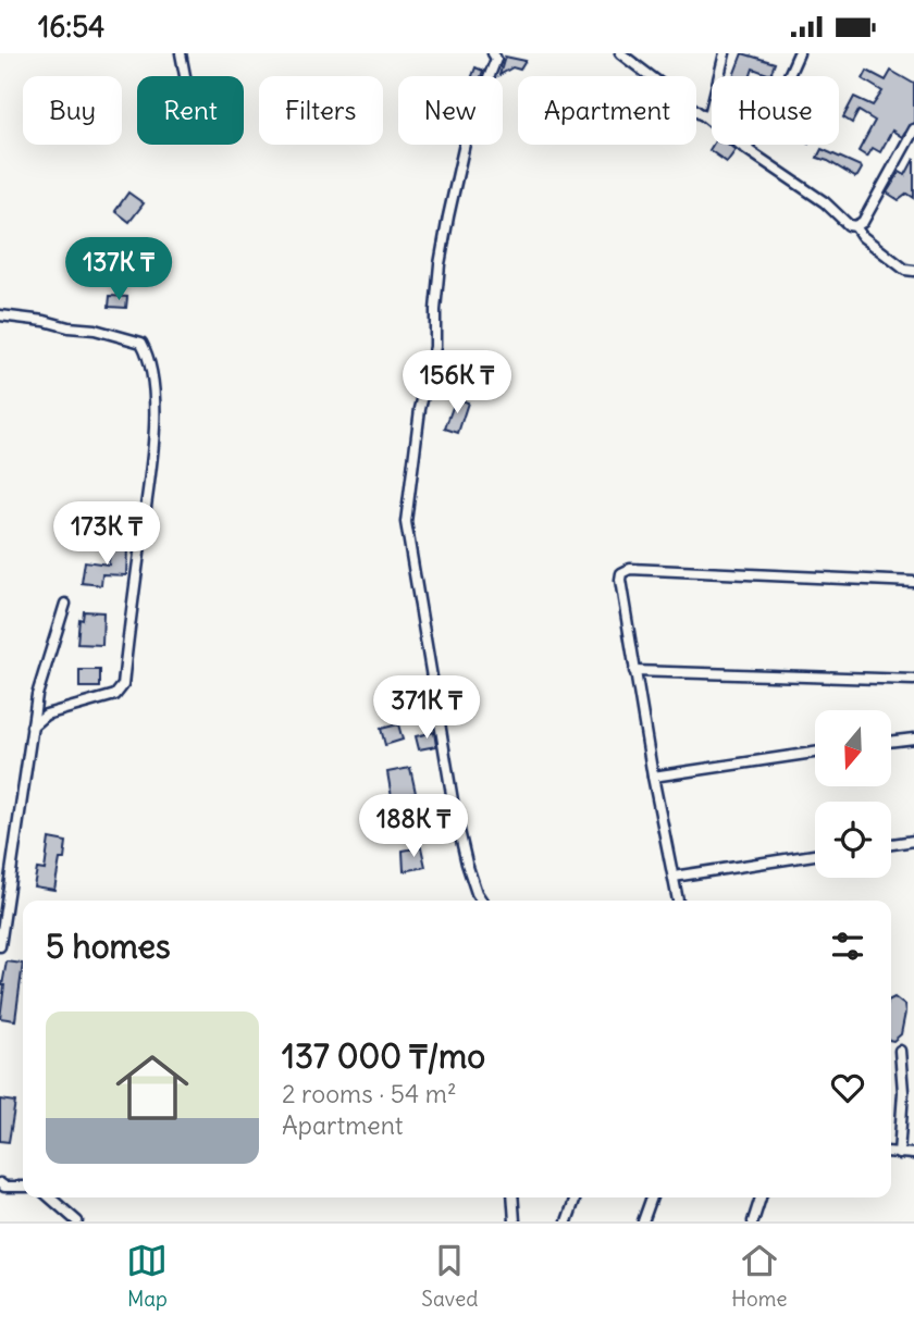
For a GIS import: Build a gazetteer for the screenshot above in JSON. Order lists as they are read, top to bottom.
{
  "north": "bottom",
  "page": {
    "status": "16:54",
    "chip": [
      "Buy",
      "Rent",
      "Filters",
      "New",
      "Apartment",
      "House"
    ],
    "price": [
      "137K ₸",
      "156K ₸",
      "173K ₸",
      "371K ₸",
      "188K ₸"
    ],
    "heading": "5 homes",
    "list": [
      {
        "name": "137 000 ₸/mo",
        "note": "2 rooms · 54 m² · Apartment"
      }
    ],
    "tabs": ["Map", "Saved", "Home"]
  }
}
